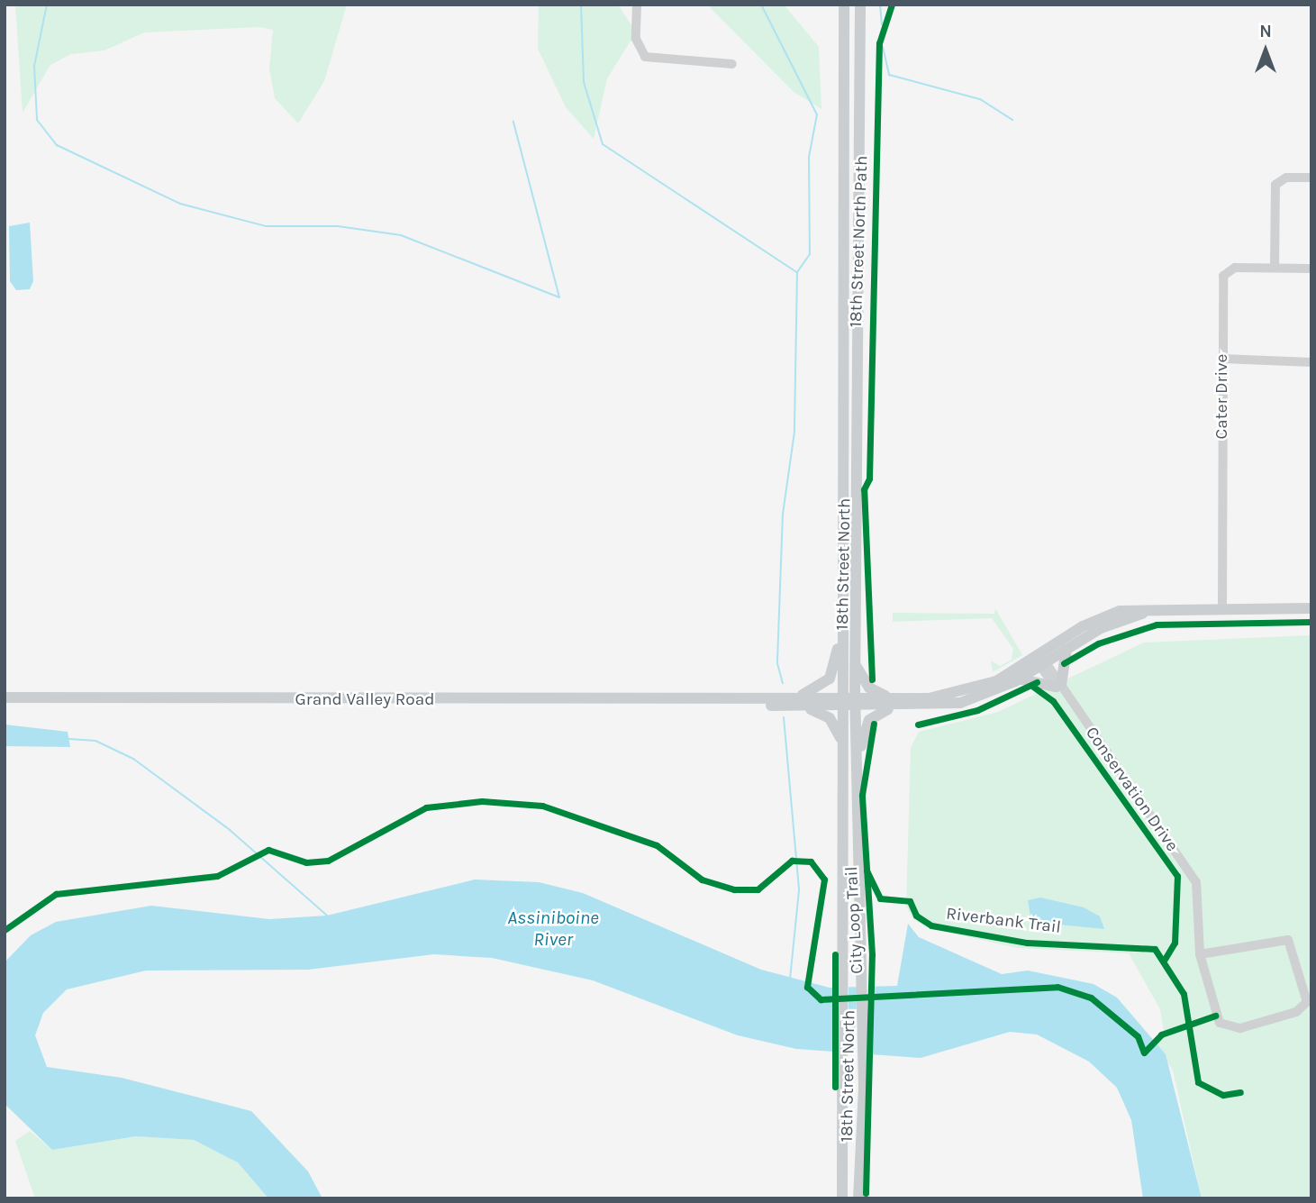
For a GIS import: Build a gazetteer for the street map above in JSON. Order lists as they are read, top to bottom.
{
  "streets": {
    "main road": ["18th Street North", "Grand Valley Road"],
    "street": ["Cater Drive", "Conservation Drive"],
    "cycle path": ["18th Street North Path", "City Loop Trail"]
  },
  "crossings": [
    ["18th Street North", "Grand Valley Road"]
  ],
  "water": ["Assiniboine River"],
  "north": "top"
}
